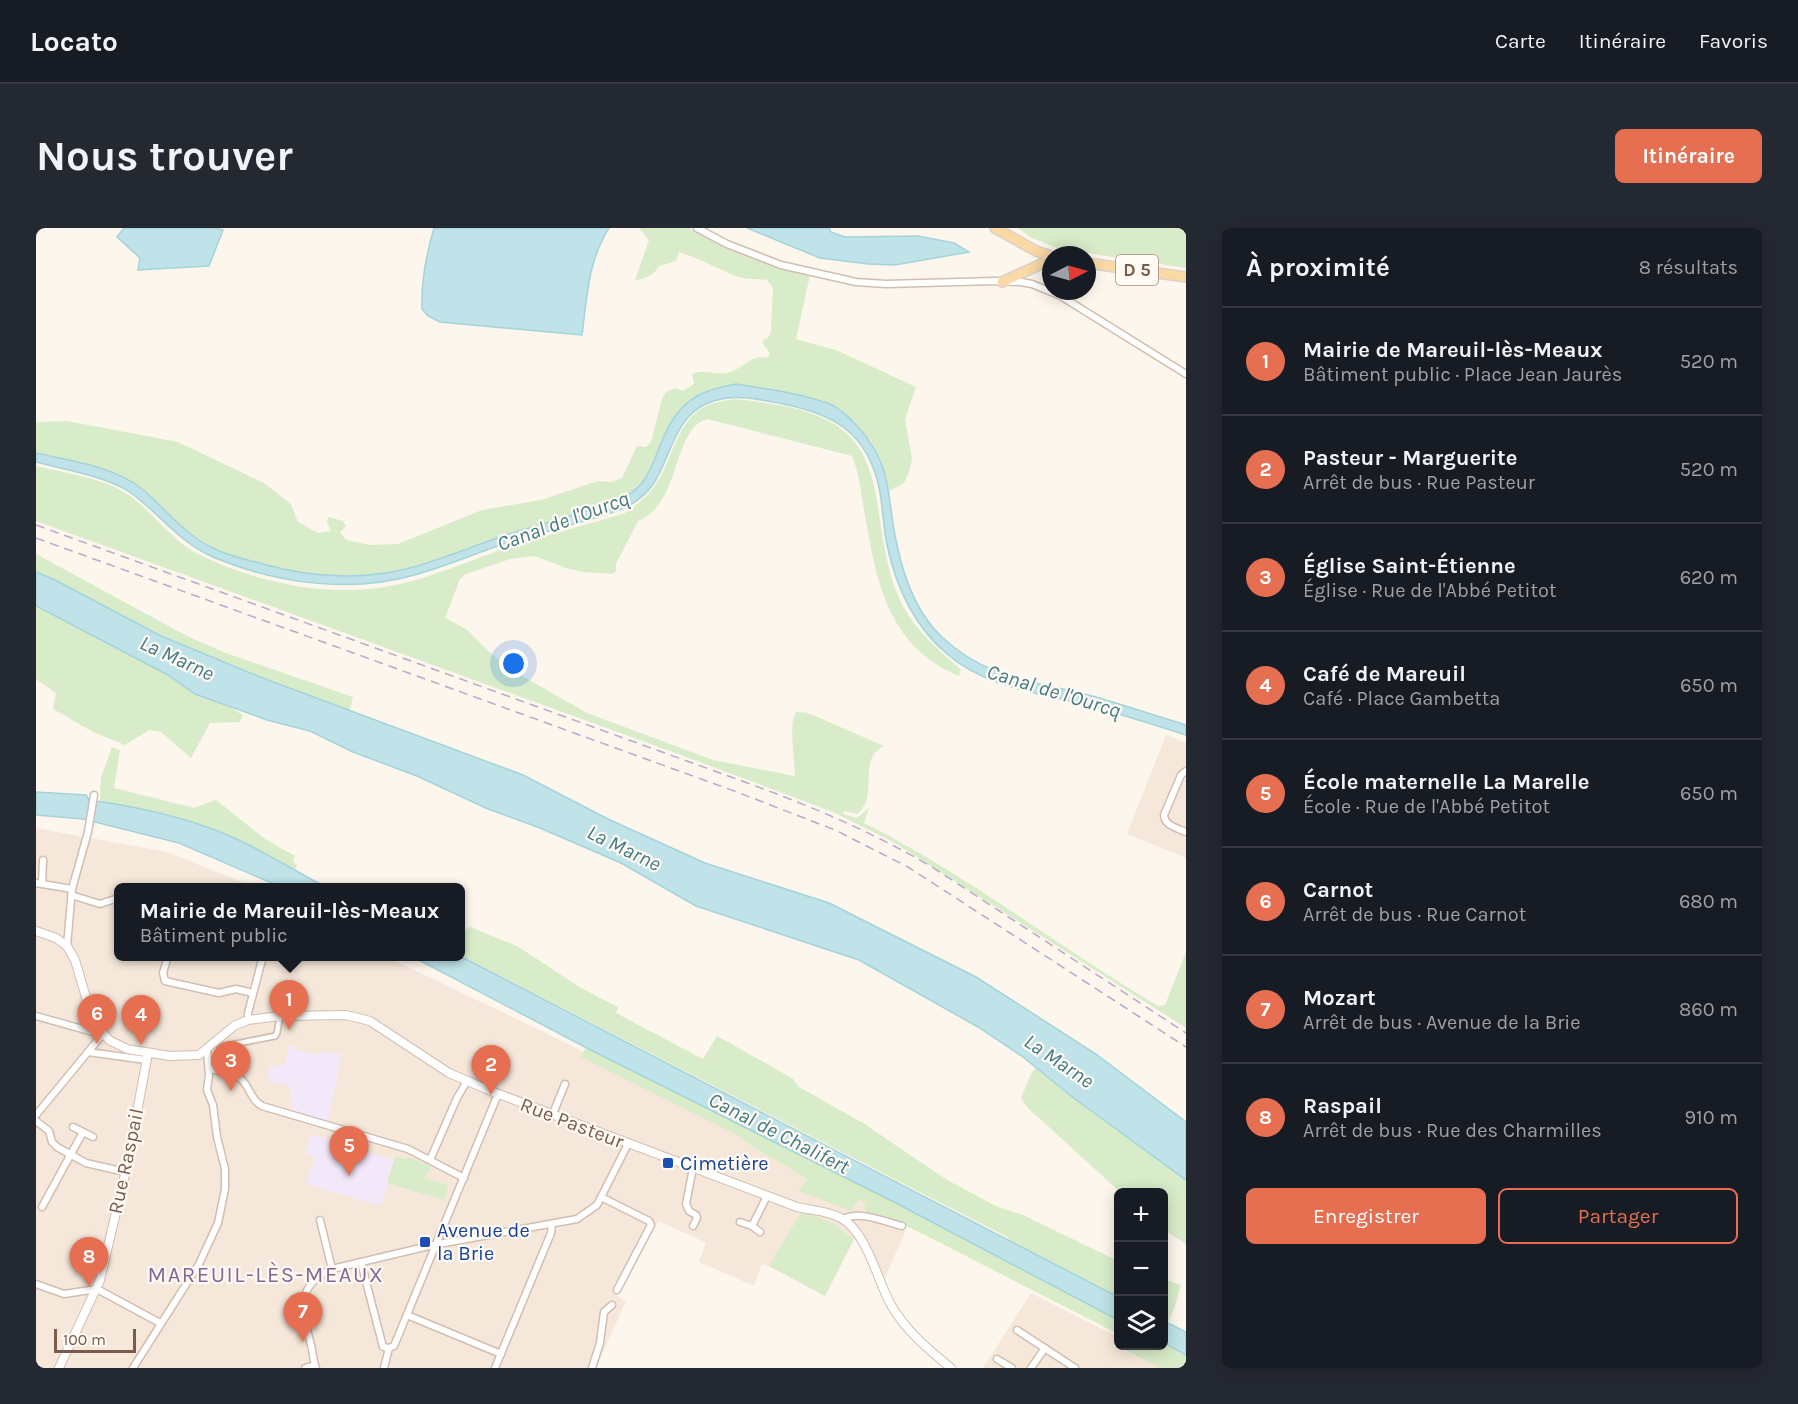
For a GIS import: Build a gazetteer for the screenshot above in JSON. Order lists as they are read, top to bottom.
{
  "streets": {
    "main road": ["D 5"],
    "street": ["Rue Pasteur", "Rue Raspail"]
  },
  "districts": ["MAREUIL-LÈS-MEAUX"],
  "water": ["Canal de l'Ourcq", "La Marne", "Canal de Chalifert"],
  "places": {
    "transit": ["Cimetière", "Avenue de la Brie"]
  },
  "scale_bar": "100 m",
  "north": "right",
  "page": {
    "header": "Locato",
    "nav": ["Carte", "Itinéraire", "Favoris"],
    "buttons": [
      "Itinéraire",
      ["Enregistrer", "Partager"]
    ],
    "title": "Nous trouver",
    "heading": ["À proximité", "8 résultats"],
    "list": [
      {
        "mark": "1",
        "name": "Mairie de Mareuil-lès-Meaux",
        "note": "Bâtiment public · Place Jean Jaurès",
        "value": "520 m"
      },
      {
        "mark": "2",
        "name": "Pasteur - Marguerite",
        "note": "Arrêt de bus · Rue Pasteur",
        "value": "520 m"
      },
      {
        "mark": "3",
        "name": "Église Saint-Étienne",
        "note": "Église · Rue de l'Abbé Petitot",
        "value": "620 m"
      },
      {
        "mark": "4",
        "name": "Café de Mareuil",
        "note": "Café · Place Gambetta",
        "value": "650 m"
      },
      {
        "mark": "5",
        "name": "École maternelle La Marelle",
        "note": "École · Rue de l'Abbé Petitot",
        "value": "650 m"
      },
      {
        "mark": "6",
        "name": "Carnot",
        "note": "Arrêt de bus · Rue Carnot",
        "value": "680 m"
      },
      {
        "mark": "7",
        "name": "Mozart",
        "note": "Arrêt de bus · Avenue de la Brie",
        "value": "860 m"
      },
      {
        "mark": "8",
        "name": "Raspail",
        "note": "Arrêt de bus · Rue des Charmilles",
        "value": "910 m"
      }
    ],
    "popup": ["Mairie de Mareuil-lès-Meaux", "Bâtiment public"],
    "pins": [
      "1",
      "6",
      "4",
      "3",
      "2",
      "5",
      "8",
      "7"
    ],
    "map_buttons": ["+", "−"],
    "scale": "100 m"
  }
}
